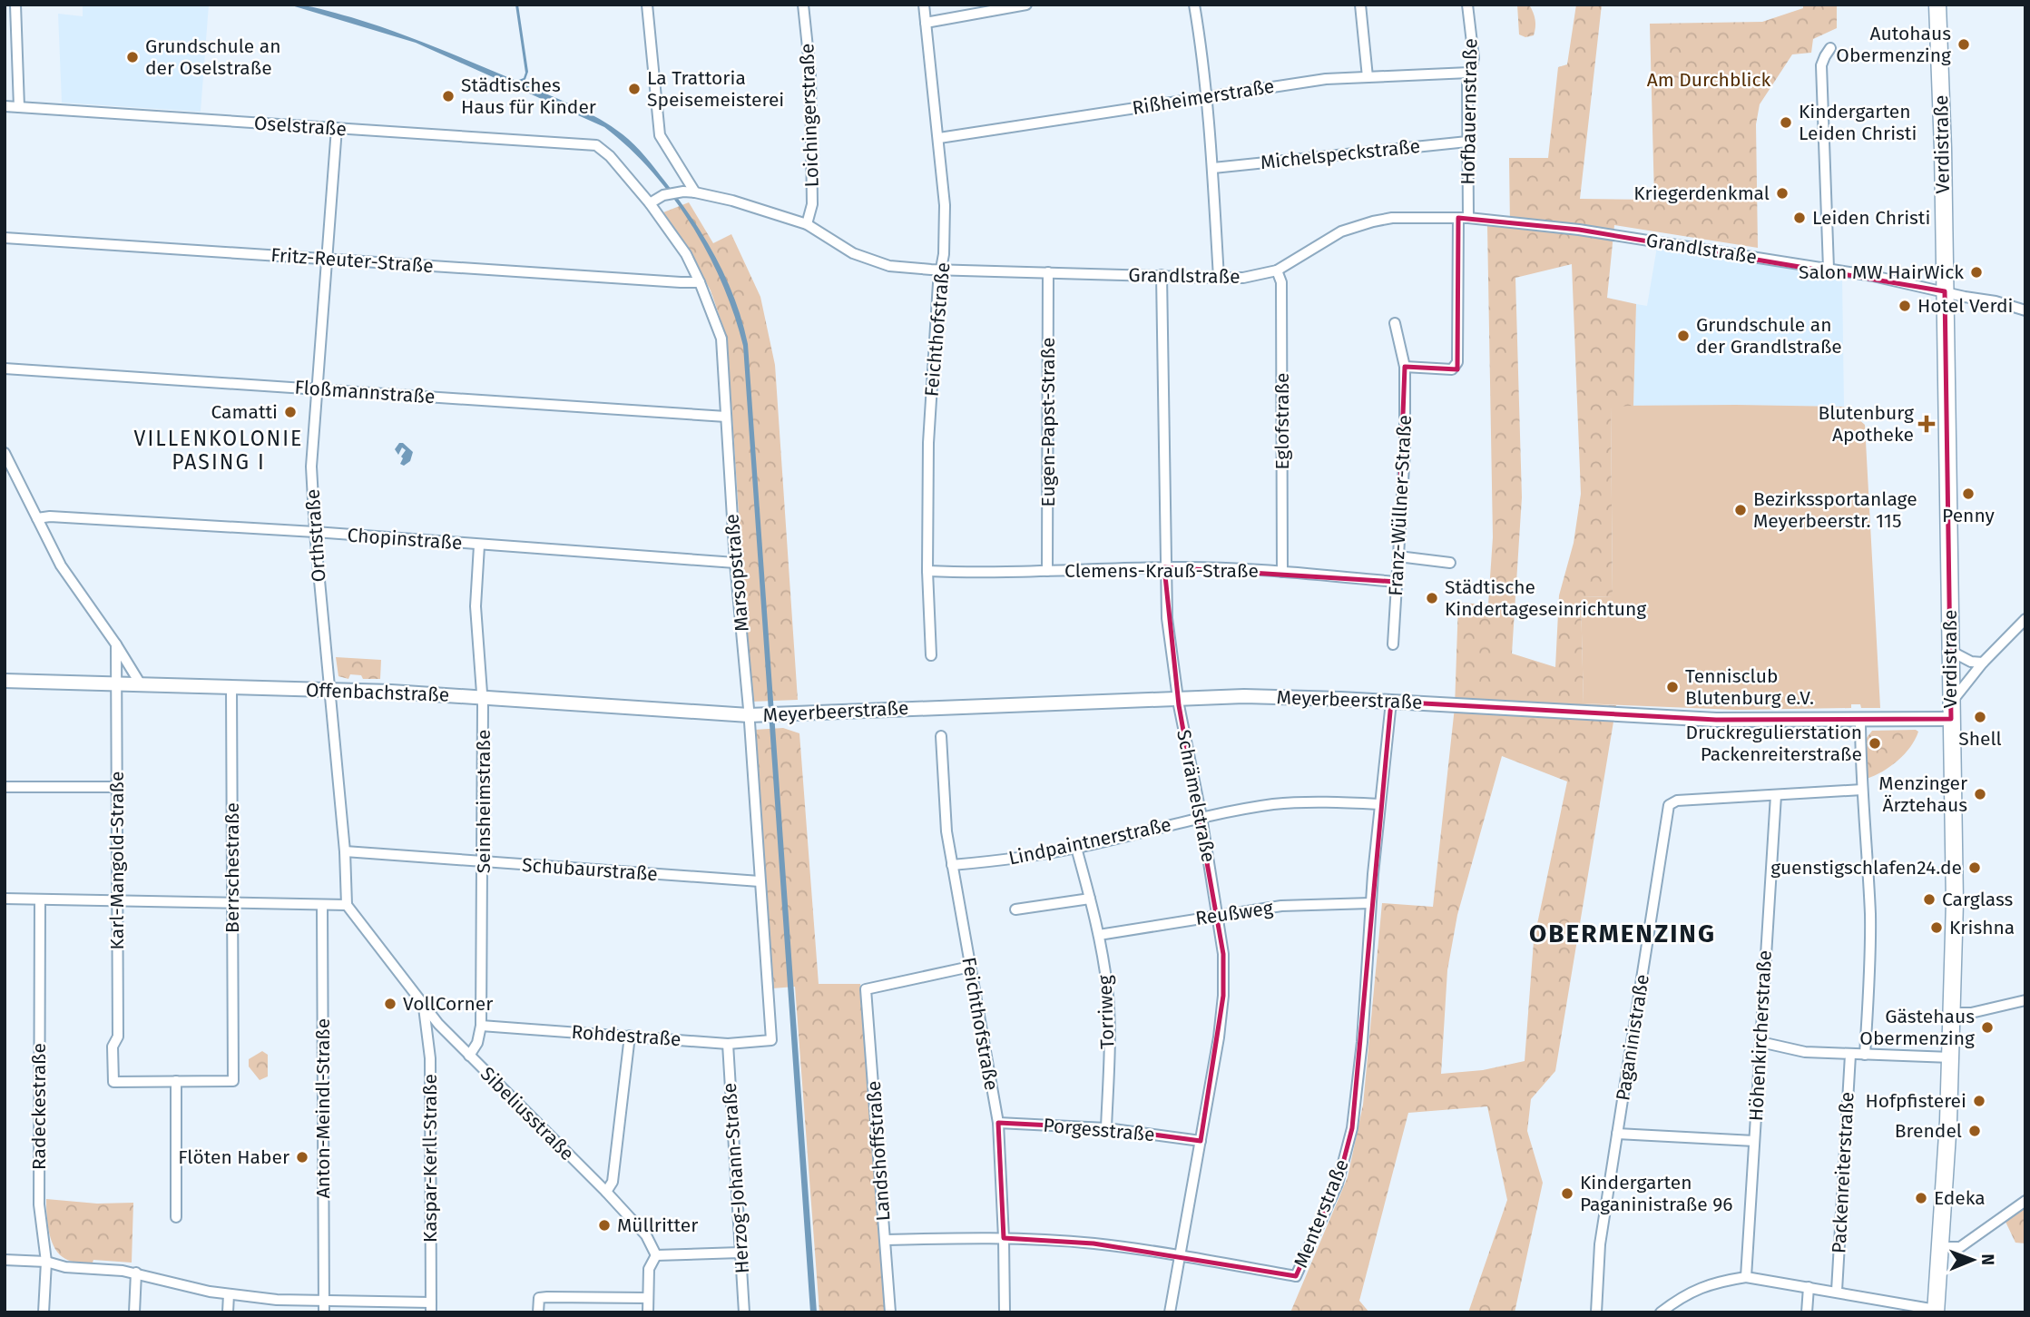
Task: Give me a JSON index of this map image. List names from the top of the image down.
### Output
{
  "streets": {
    "main road": ["Verdistraße"],
    "street": [
      "Rißheimerstraße",
      "Hofbauernstraße",
      "Loichingerstraße",
      "Oselstraße",
      "Michelspeckstraße",
      "Grandlstraße",
      "Fritz-Reuter-Straße",
      "Feichthofstraße",
      "Floßmannstraße",
      "Eglofstraße",
      "Eugen-Papst-Straße",
      "Franz-Wüllner-Straße",
      "Orthstraße",
      "Chopinstraße",
      "Clemens-Krauß-Straße",
      "Marsopstraße",
      "Offenbachstraße",
      "Meyerbeerstraße",
      "Schrämelstraße",
      "Seinsheimstraße",
      "Lindpaintnerstraße",
      "Karl-Mangold-Straße",
      "Berrschestraße",
      "Schubaurstraße",
      "Reußweg",
      "Torriweg",
      "Rohdestraße",
      "Höhenkircherstraße",
      "Paganinistraße",
      "Radeckestraße",
      "Anton-Meindl-Straße",
      "Sibeliusstraße",
      "Porgesstraße",
      "Landshoffstraße",
      "Kaspar-Kerll-Straße",
      "Packenreiterstraße",
      "Herzog-Johann-Straße",
      "Menterstraße"
    ]
  },
  "crossings": [
    ["Rißheimerstraße", "Hofbauernstraße"],
    ["Rißheimerstraße", "Feichthofstraße"],
    ["Hofbauernstraße", "Michelspeckstraße"],
    ["Hofbauernstraße", "Grandlstraße"],
    ["Loichingerstraße", "Grandlstraße"],
    ["Oselstraße", "Orthstraße"],
    ["Oselstraße", "Marsopstraße"],
    ["Verdistraße", "Grandlstraße"],
    ["Verdistraße", "Meyerbeerstraße"],
    ["Grandlstraße", "Feichthofstraße"],
    ["Grandlstraße", "Eglofstraße"],
    ["Grandlstraße", "Eugen-Papst-Straße"],
    ["Grandlstraße", "Marsopstraße"],
    ["Grandlstraße", "Schrämelstraße"],
    ["Fritz-Reuter-Straße", "Orthstraße"],
    ["Fritz-Reuter-Straße", "Marsopstraße"],
    ["Feichthofstraße", "Clemens-Krauß-Straße"],
    ["Feichthofstraße", "Lindpaintnerstraße"],
    ["Feichthofstraße", "Porgesstraße"],
    ["Feichthofstraße", "Landshoffstraße"],
    ["Feichthofstraße", "Menterstraße"],
    ["Floßmannstraße", "Orthstraße"],
    ["Floßmannstraße", "Marsopstraße"],
    ["Eglofstraße", "Clemens-Krauß-Straße"],
    ["Eugen-Papst-Straße", "Clemens-Krauß-Straße"],
    ["Franz-Wüllner-Straße", "Clemens-Krauß-Straße"],
    ["Orthstraße", "Chopinstraße"],
    ["Orthstraße", "Offenbachstraße"],
    ["Orthstraße", "Schubaurstraße"],
    ["Orthstraße", "Sibeliusstraße"],
    ["Chopinstraße", "Marsopstraße"],
    ["Chopinstraße", "Seinsheimstraße"],
    ["Clemens-Krauß-Straße", "Schrämelstraße"],
    ["Marsopstraße", "Offenbachstraße"],
    ["Marsopstraße", "Meyerbeerstraße"],
    ["Marsopstraße", "Schubaurstraße"],
    ["Marsopstraße", "Rohdestraße"],
    ["Offenbachstraße", "Meyerbeerstraße"],
    ["Offenbachstraße", "Seinsheimstraße"],
    ["Offenbachstraße", "Karl-Mangold-Straße"],
    ["Offenbachstraße", "Berrschestraße"],
    ["Meyerbeerstraße", "Schrämelstraße"],
    ["Meyerbeerstraße", "Menterstraße"],
    ["Schrämelstraße", "Lindpaintnerstraße"],
    ["Schrämelstraße", "Reußweg"],
    ["Schrämelstraße", "Porgesstraße"],
    ["Schrämelstraße", "Menterstraße"],
    ["Seinsheimstraße", "Schubaurstraße"],
    ["Seinsheimstraße", "Rohdestraße"],
    ["Seinsheimstraße", "Sibeliusstraße"],
    ["Lindpaintnerstraße", "Torriweg"],
    ["Lindpaintnerstraße", "Menterstraße"],
    ["Karl-Mangold-Straße", "Berrschestraße"],
    ["Reußweg", "Torriweg"],
    ["Reußweg", "Menterstraße"],
    ["Torriweg", "Porgesstraße"],
    ["Rohdestraße", "Herzog-Johann-Straße"],
    ["Höhenkircherstraße", "Paganinistraße"],
    ["Sibeliusstraße", "Kaspar-Kerll-Straße"],
    ["Landshoffstraße", "Menterstraße"]
  ],
  "districts": ["VILLENKOLONIE PASING I", "OBERMENZING"],
  "parks": ["Am Durchblick"],
  "places": {
    "other": [
      "Autohaus Obermenzing",
      "Grundschule an der Oselstraße",
      "La Trattoria Speisemeisterei",
      "Städtisches Haus für Kinder",
      "Kindergarten Leiden Christi",
      "Kriegerdenkmal",
      "Leiden Christi",
      "Salon MW HairWick",
      "Hotel Verdi",
      "Grundschule an der Grandlstraße",
      "Camatti",
      "Penny",
      "Bezirkssportanlage Meyerbeerstr. 115",
      "Städtische Kindertageseinrichtung",
      "Tennisclub Blutenburg e.V.",
      "Shell",
      "Druckregulierstation Packenreiterstraße",
      "Menzinger Ärztehaus",
      "guenstigschlafen24.de",
      "Carglass",
      "Krishna",
      "VollCorner",
      "Gästehaus Obermenzing",
      "Hofpfisterei",
      "Brendel",
      "Flöten Haber",
      "Kindergarten Paganinistraße 96",
      "Edeka",
      "Müllritter"
    ],
    "health": ["Blutenburg Apotheke"]
  },
  "north": "right"
}
